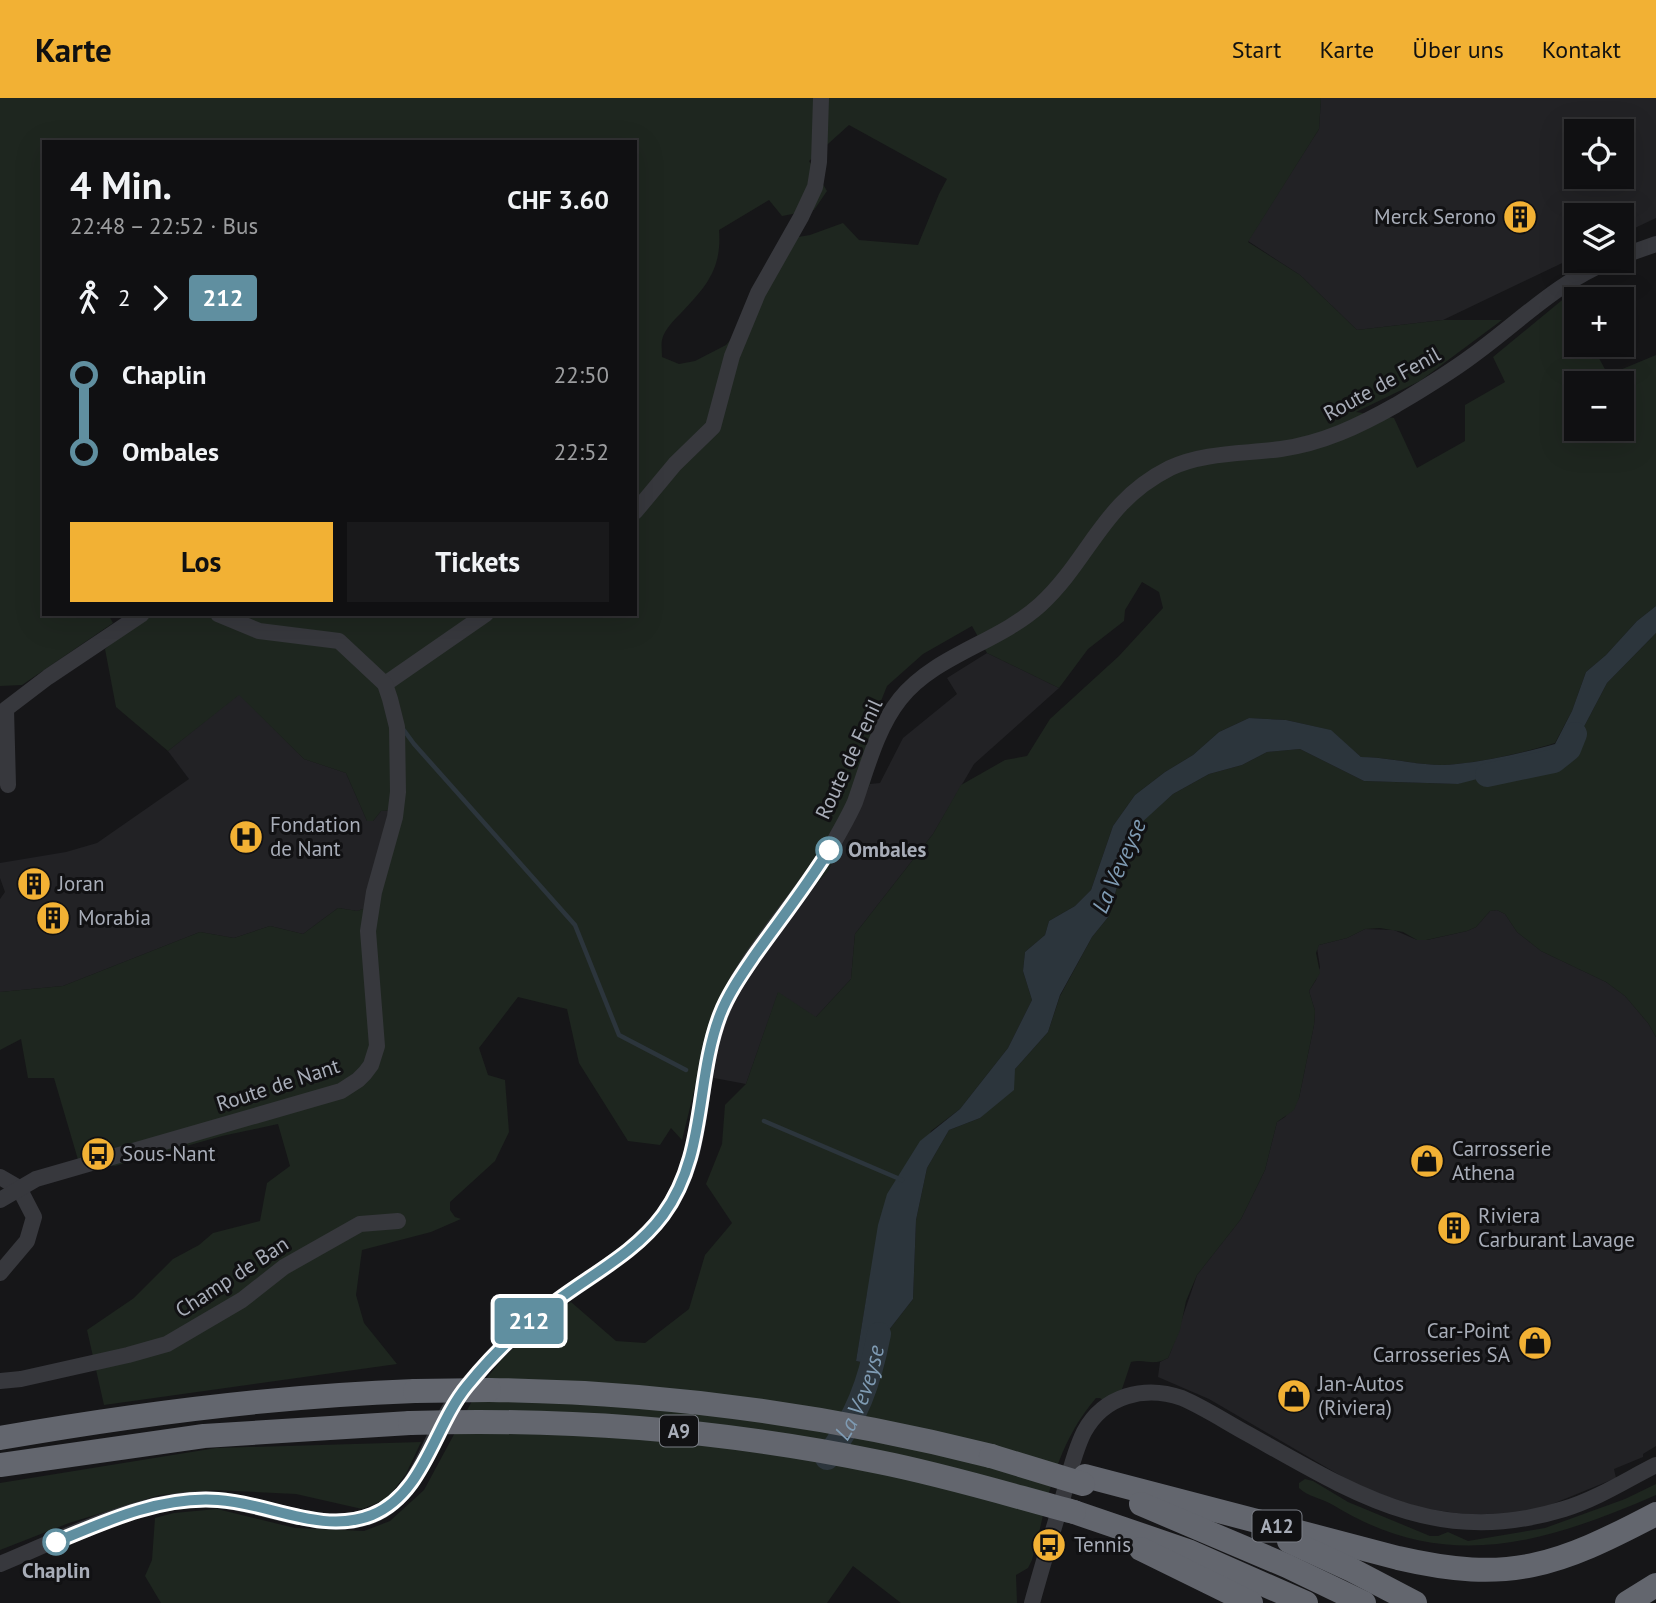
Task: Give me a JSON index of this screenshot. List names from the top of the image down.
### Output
{
  "streets": {
    "highway": ["A9", "A12"],
    "street": ["Route de Fenil", "Route de Nant", "Champ de Ban"]
  },
  "crossings": [
    ["A9", "A12"]
  ],
  "water": ["La Veveyse"],
  "places": {
    "building": [
      "Merck Serono",
      "Joran",
      "Morabia",
      "Riviera Carburant Lavage"
    ],
    "hospital": ["Fondation de Nant"],
    "other": ["Ombales", "Chaplin"],
    "bus stop": ["Sous-Nant", "Tennis"],
    "shop": ["Carrosserie Athena", "Car-Point Carrosseries SA", "Jan-Autos (Riviera)"]
  },
  "lines": ["bus line 212"],
  "page": {
    "header": "Karte",
    "nav": [
      "Start",
      "Karte",
      "Über uns",
      "Kontakt"
    ],
    "on_map": "212",
    "map_buttons": ["+", "−"],
    "heading": ["4 Min.", "22:48 – 22:52 · Bus", "CHF 3.60"],
    "legs": ["2", "212"],
    "list": [
      {
        "name": "Chaplin",
        "value": "22:50"
      },
      {
        "name": "Ombales",
        "value": "22:52"
      }
    ],
    "buttons": ["Los", "Tickets"]
  }
}
